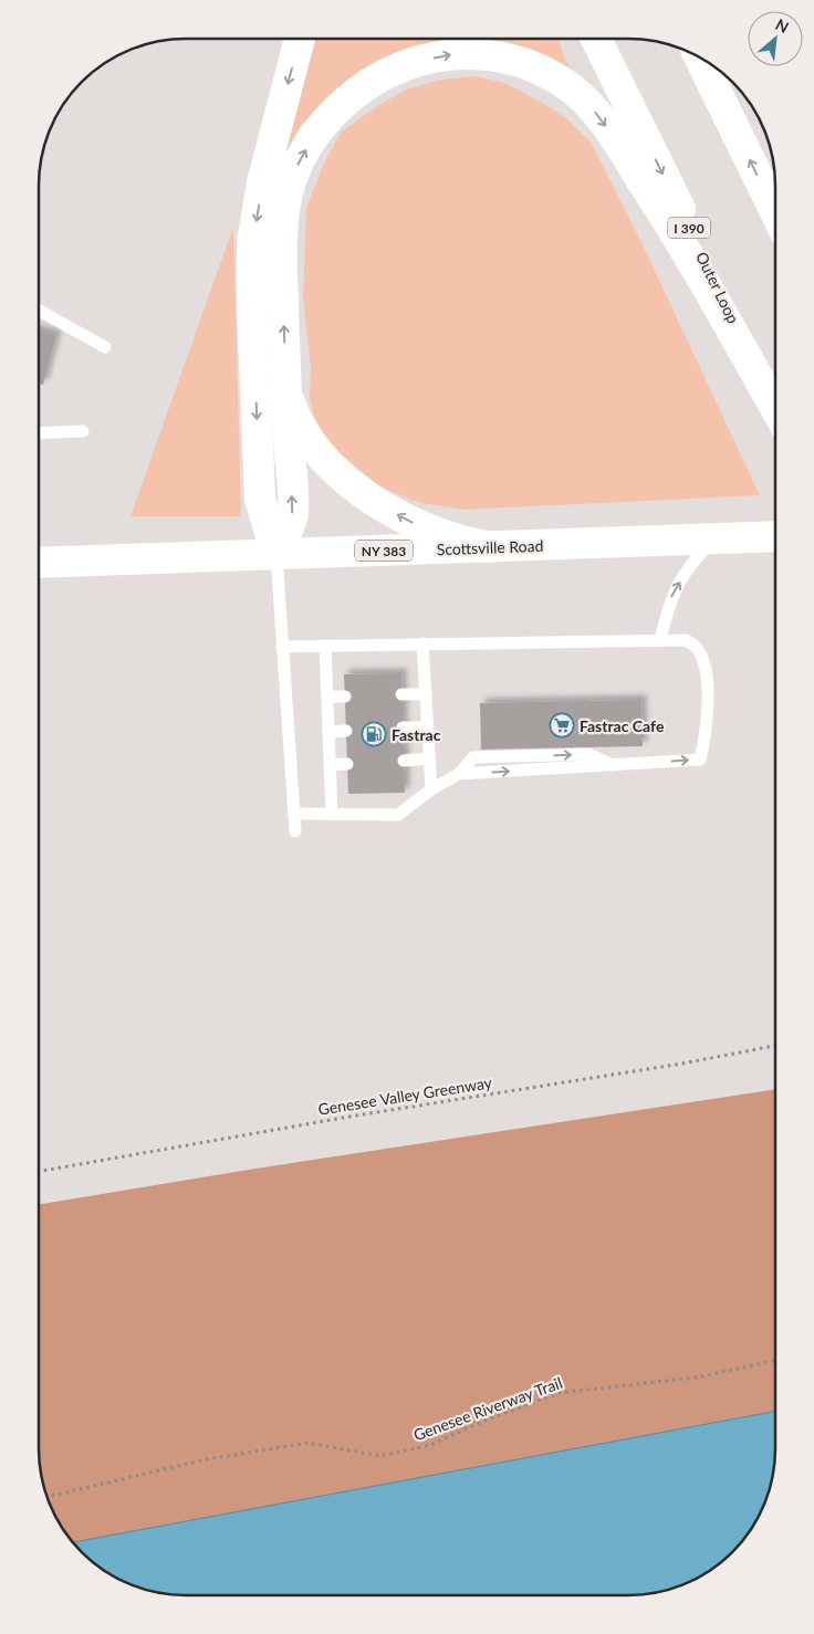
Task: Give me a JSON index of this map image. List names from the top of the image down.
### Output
{
  "streets": {
    "main road": [
      "I 390",
      "Outer Loop",
      "Scottsville Road",
      "NY 383"
    ],
    "path": ["Genesee Valley Greenway", "Genesee Riverway Trail"]
  },
  "places": {
    "supermarket": ["Fastrac Cafe"],
    "fuel station": ["Fastrac"]
  },
  "north": "top right"
}
